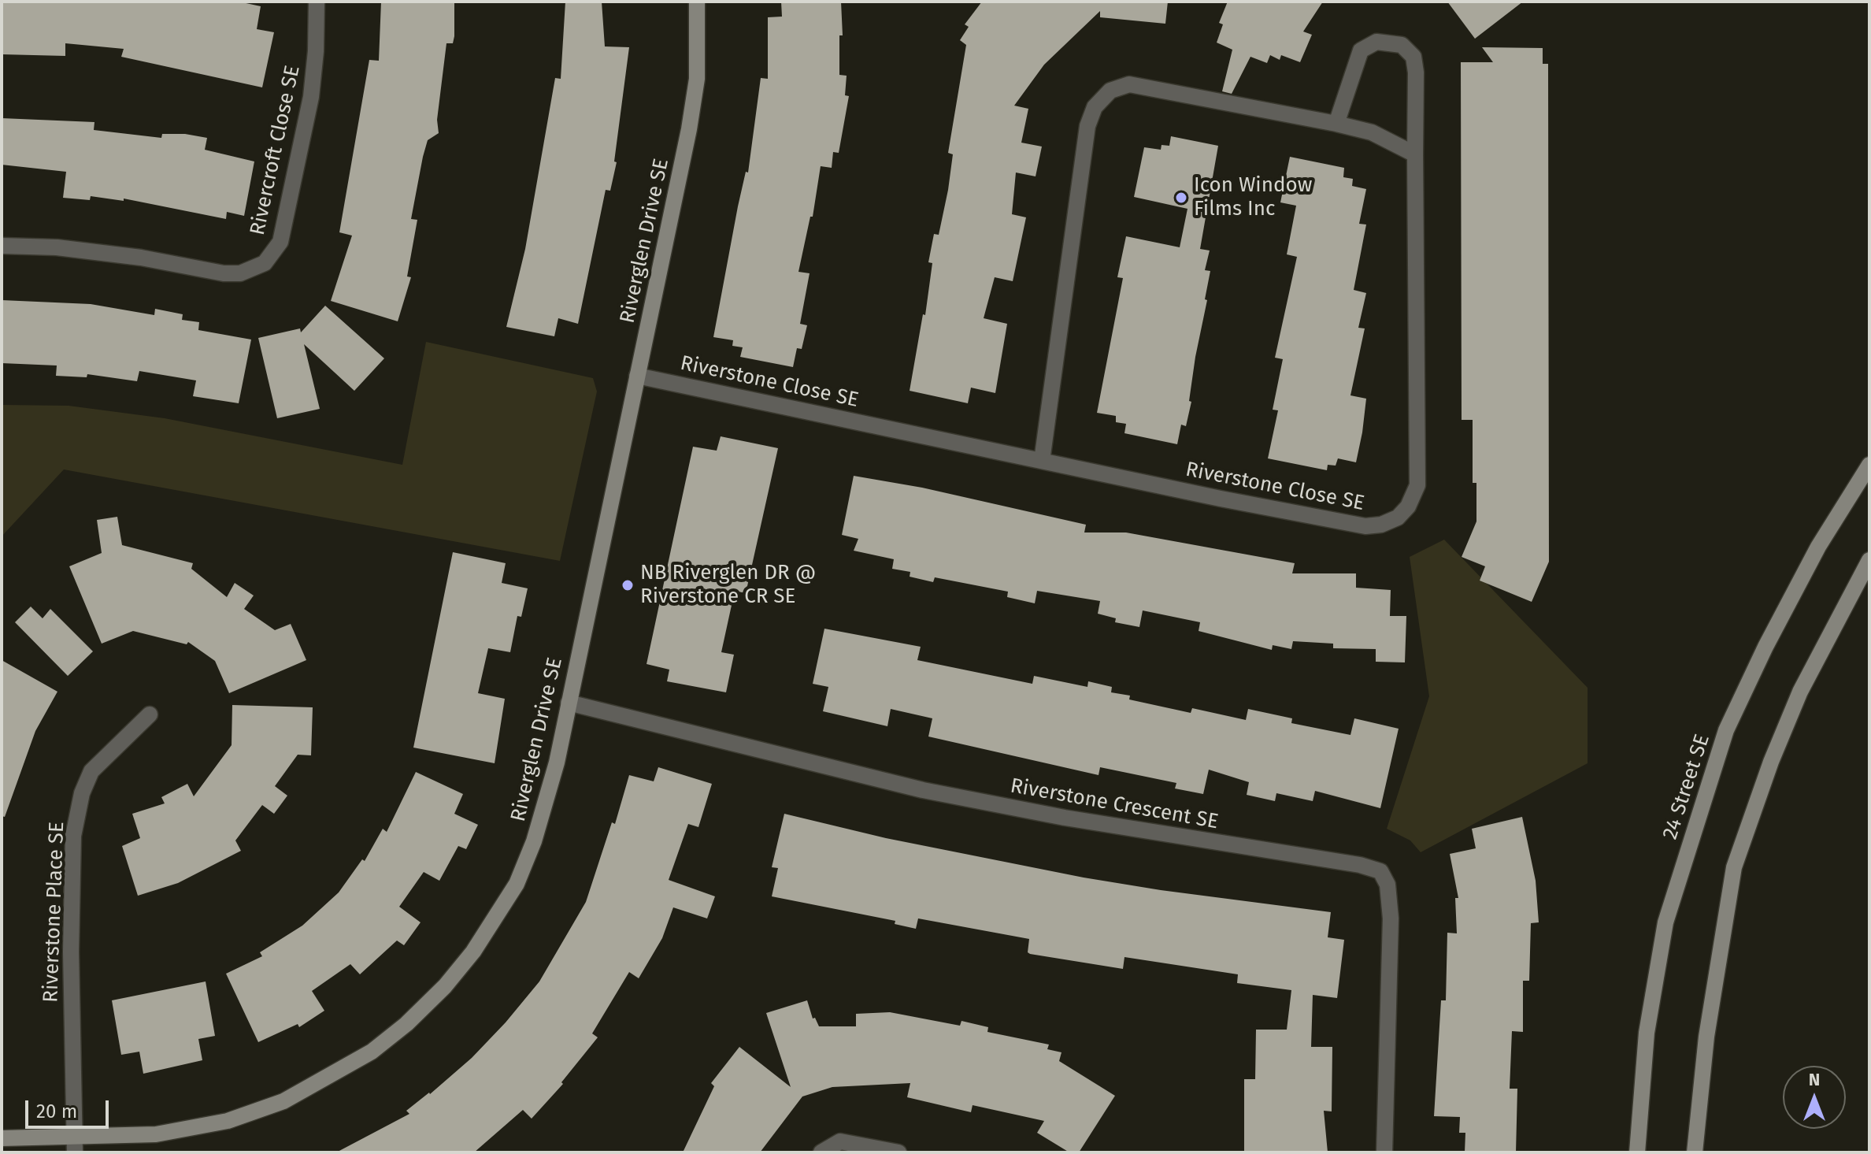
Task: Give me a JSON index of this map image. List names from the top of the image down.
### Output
{
  "streets": {
    "street": [
      "Rivercroft Close SE",
      "Riverglen Drive SE",
      "Riverstone Close SE",
      "24 Street SE",
      "Riverstone Crescent SE",
      "Riverstone Place SE"
    ]
  },
  "crossings": [
    ["Riverglen Drive SE", "Riverstone Close SE"],
    ["Riverglen Drive SE", "Riverstone Crescent SE"],
    ["Riverglen Drive SE", "Riverstone Place SE"]
  ],
  "places": ["Icon Window Films Inc", "NB Riverglen DR @ Riverstone CR SE"],
  "scale_bar": "20 m",
  "north": "top"
}
